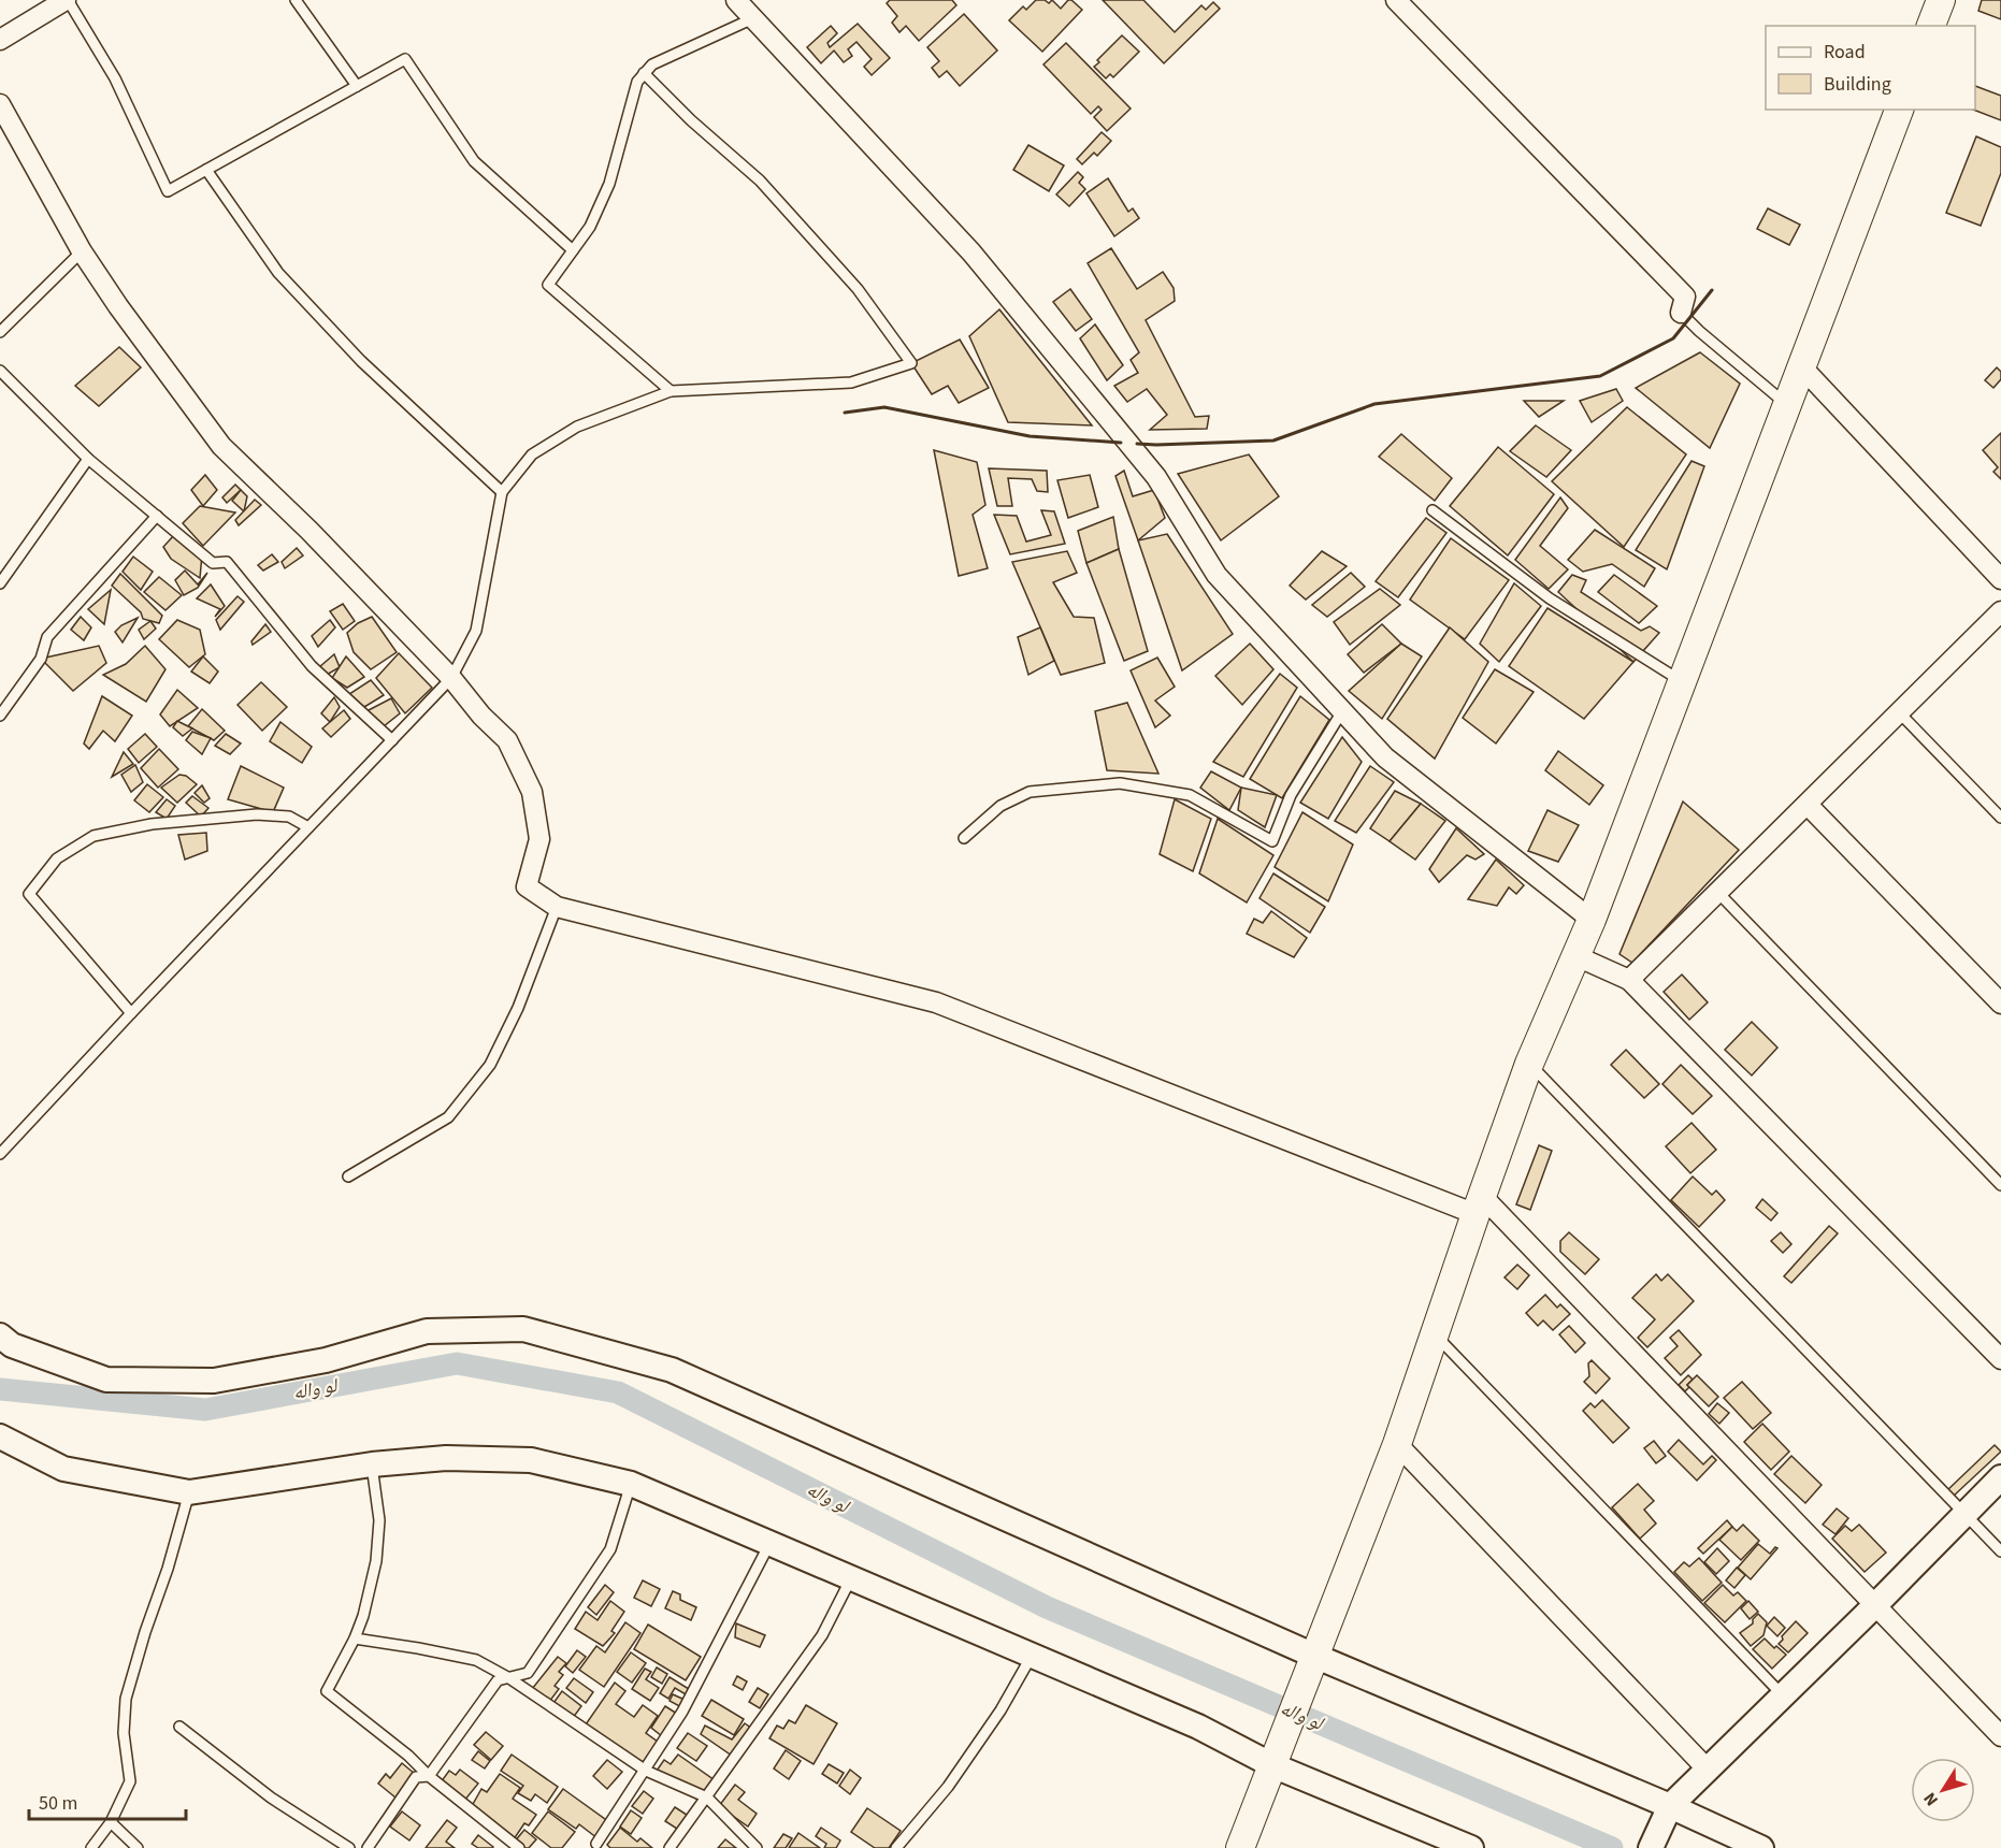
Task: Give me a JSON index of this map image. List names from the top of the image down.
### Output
{
  "water": ["لو واله"],
  "legend": ["Road", "Building"],
  "scale_bar": "50 m",
  "north": "bottom left"
}
